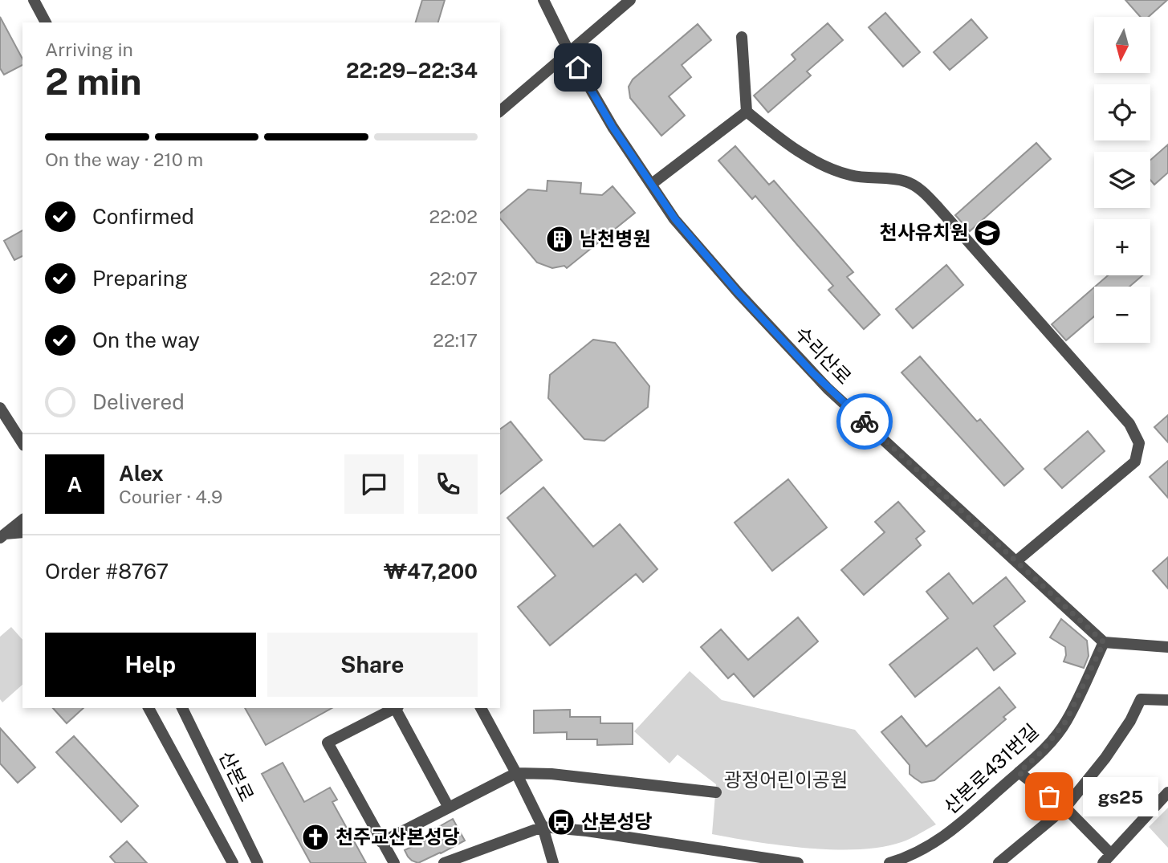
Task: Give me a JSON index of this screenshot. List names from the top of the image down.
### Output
{
  "streets": {
    "street": ["수리산로", "산본로431번길", "산본로"]
  },
  "crossings": [
    ["수리산로", "산본로431번길"]
  ],
  "parks": ["광정어린이공원"],
  "places": {
    "school or university": ["천사유치원"],
    "building": ["남천병원"],
    "other": ["gs25"],
    "bus stop": ["산본성당"],
    "church": ["천주교산본성당"]
  },
  "north": "bottom",
  "page": {
    "map_buttons": ["+", "−"],
    "heading": ["2 min", "Arriving in", "22:29–22:34"],
    "panel": [
      "Alex",
      "Courier · 4.9",
      "Order #8767",
      "₩47,200"
    ],
    "bar": "On the way · 210 m",
    "list": [
      ["Confirmed", "22:02"],
      ["Preparing", "22:07"],
      ["On the way", "22:17"],
      "Delivered"
    ],
    "round": "A",
    "buttons": ["Help", "Share"],
    "bubble": "gs25"
  }
}
